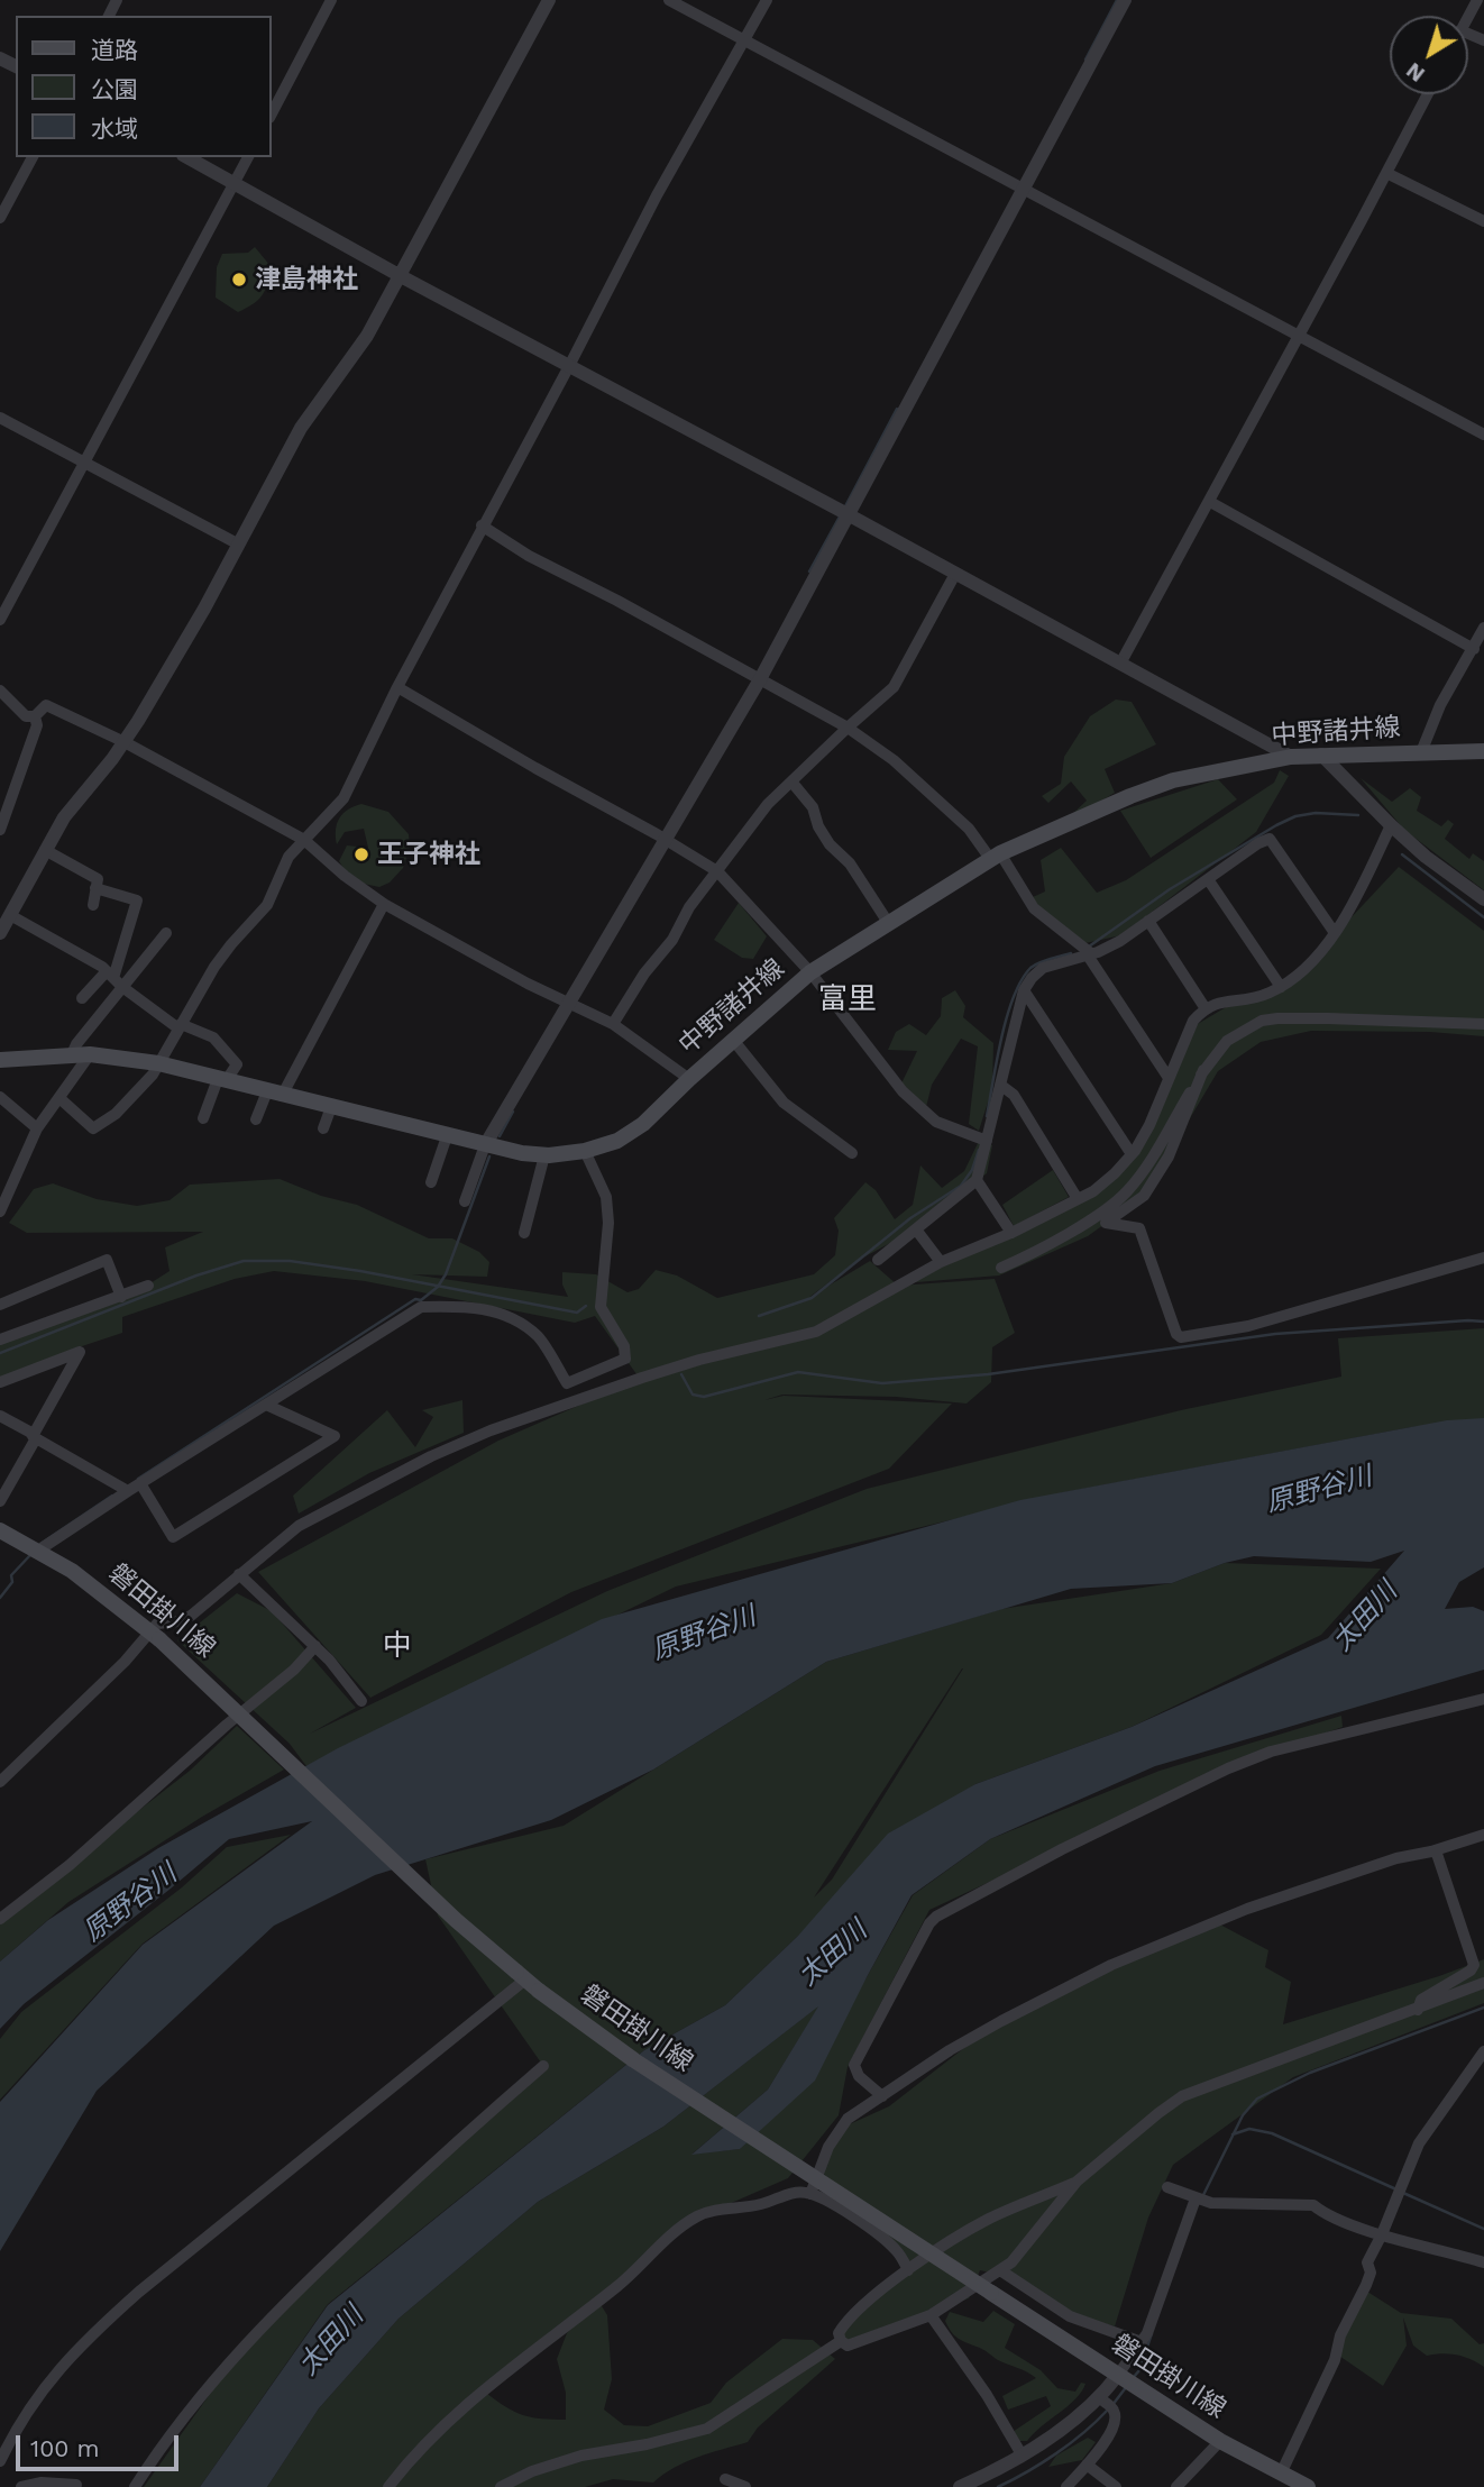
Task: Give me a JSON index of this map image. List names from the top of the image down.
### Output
{
  "streets": {
    "main road": ["中野諸井線", "磐田掛川線"]
  },
  "districts": ["富里", "中"],
  "water": ["原野谷川", "太田川"],
  "places": ["津島神社", "王子神社"],
  "legend": ["道路", "公園", "水域"],
  "scale_bar": "100 m",
  "north": "bottom left"
}
